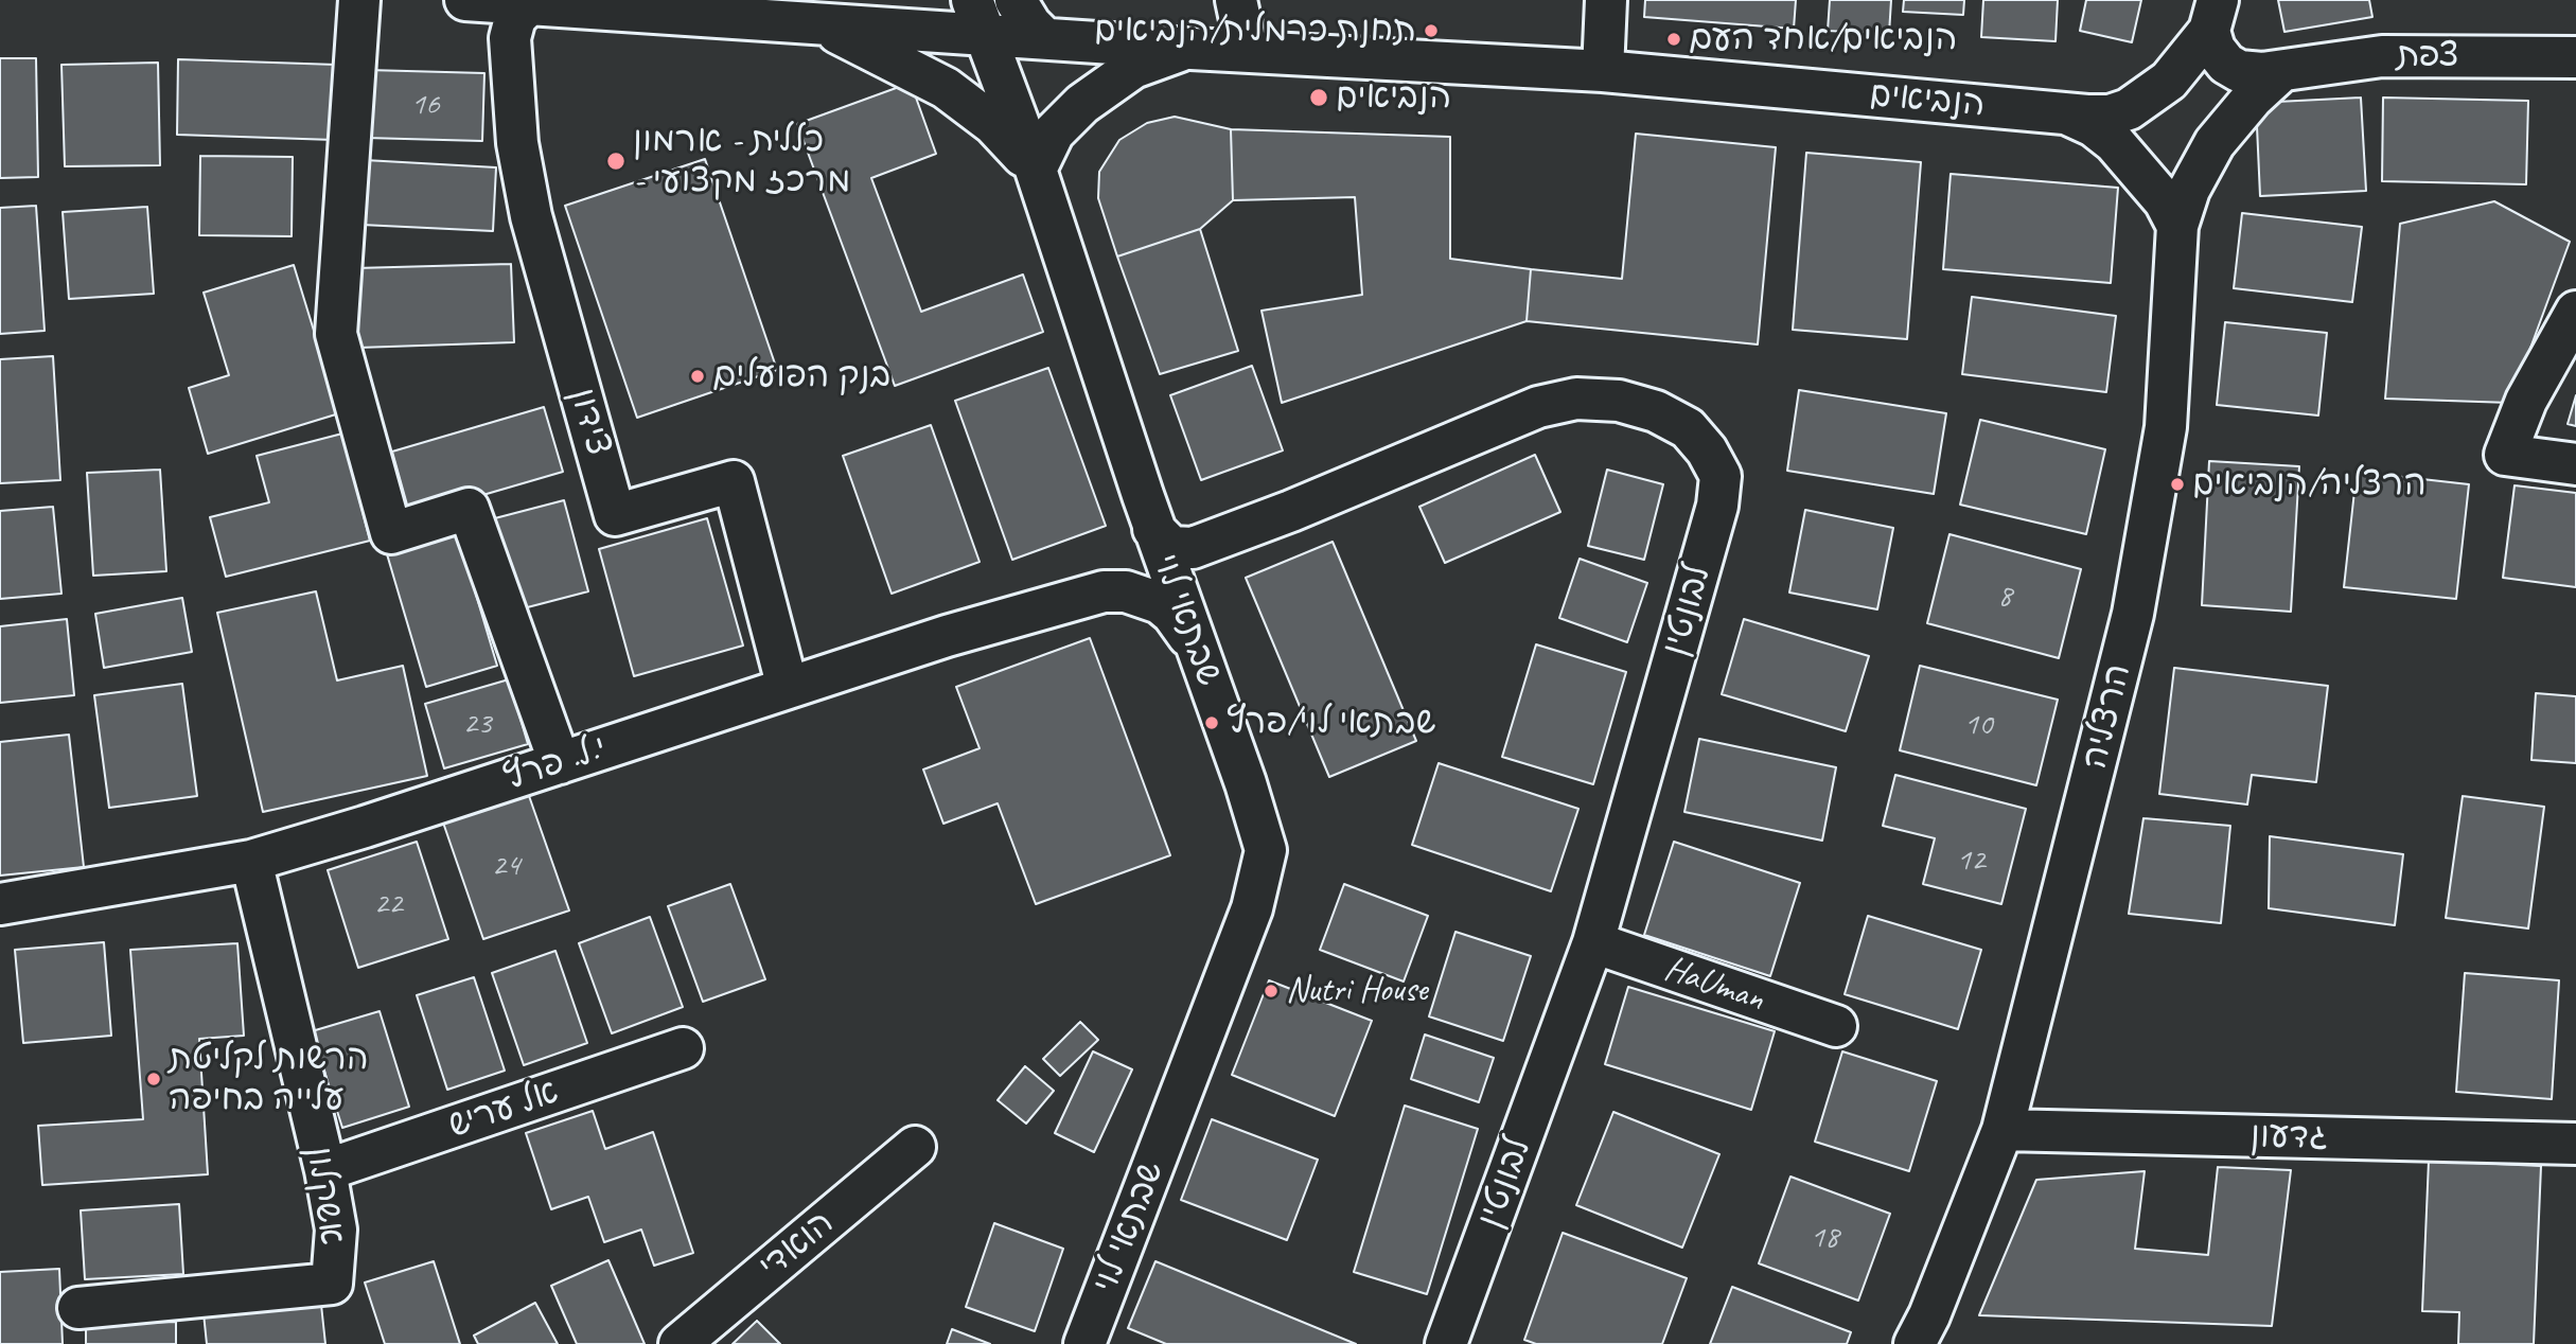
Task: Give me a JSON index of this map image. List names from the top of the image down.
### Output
{
  "streets": {
    "street": [
      "צפת",
      "הנביאים",
      "צידון",
      "לבונטין",
      "שבתאי לוי",
      "הרצליה",
      "י.ל. פרץ",
      "HaUman",
      "אל עריש",
      "גדעון",
      "אשקלון",
      "הואדי"
    ]
  },
  "crossings": [
    ["צפת", "הנביאים"],
    ["הנביאים", "צידון"],
    ["הנביאים", "שבתאי לוי"],
    ["צידון", "י.ל. פרץ"],
    ["לבונטין", "שבתאי לוי"],
    ["לבונטין", "HaUman"],
    ["שבתאי לוי", "י.ל. פרץ"],
    ["הרצליה", "גדעון"],
    ["י.ל. פרץ", "אשקלון"],
    ["אל עריש", "אשקלון"]
  ],
  "places": [
    "תחנת כרמלית/הנביאים",
    "הנביאים/אחד העם",
    "הנביאים",
    "כללית - ארמון - מרכז מקצועי",
    "בנק הפועלים",
    "הרצליה/הנביאים",
    "שבתאי לוי/פרץ",
    "Nutri House",
    "הרשות לקליטת עלייה בחיפה"
  ],
  "house_numbers": [
    "16",
    "8",
    "23",
    "10",
    "12",
    "24",
    "22",
    "18"
  ]
}
